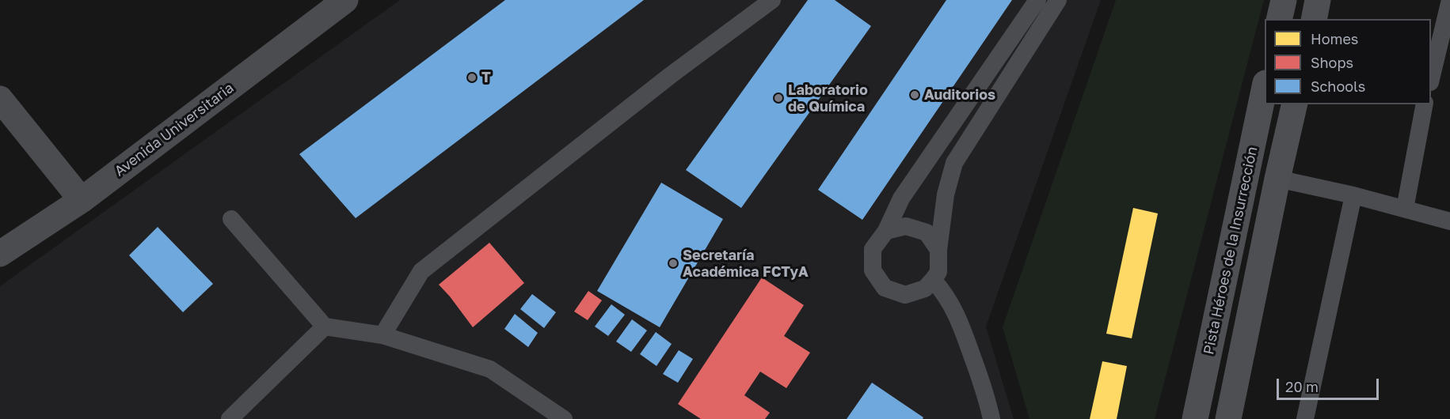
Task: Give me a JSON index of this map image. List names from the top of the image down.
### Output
{
  "streets": {
    "main road": ["Pista Héroes de la Insurrección"],
    "street": ["Avenida Universitaria"]
  },
  "places": [
    "T",
    "Auditorios",
    "Laboratorio de Química",
    "Secretaría Académica FCTyA"
  ],
  "legend": ["Homes", "Shops", "Schools"],
  "scale_bar": "20 m"
}
